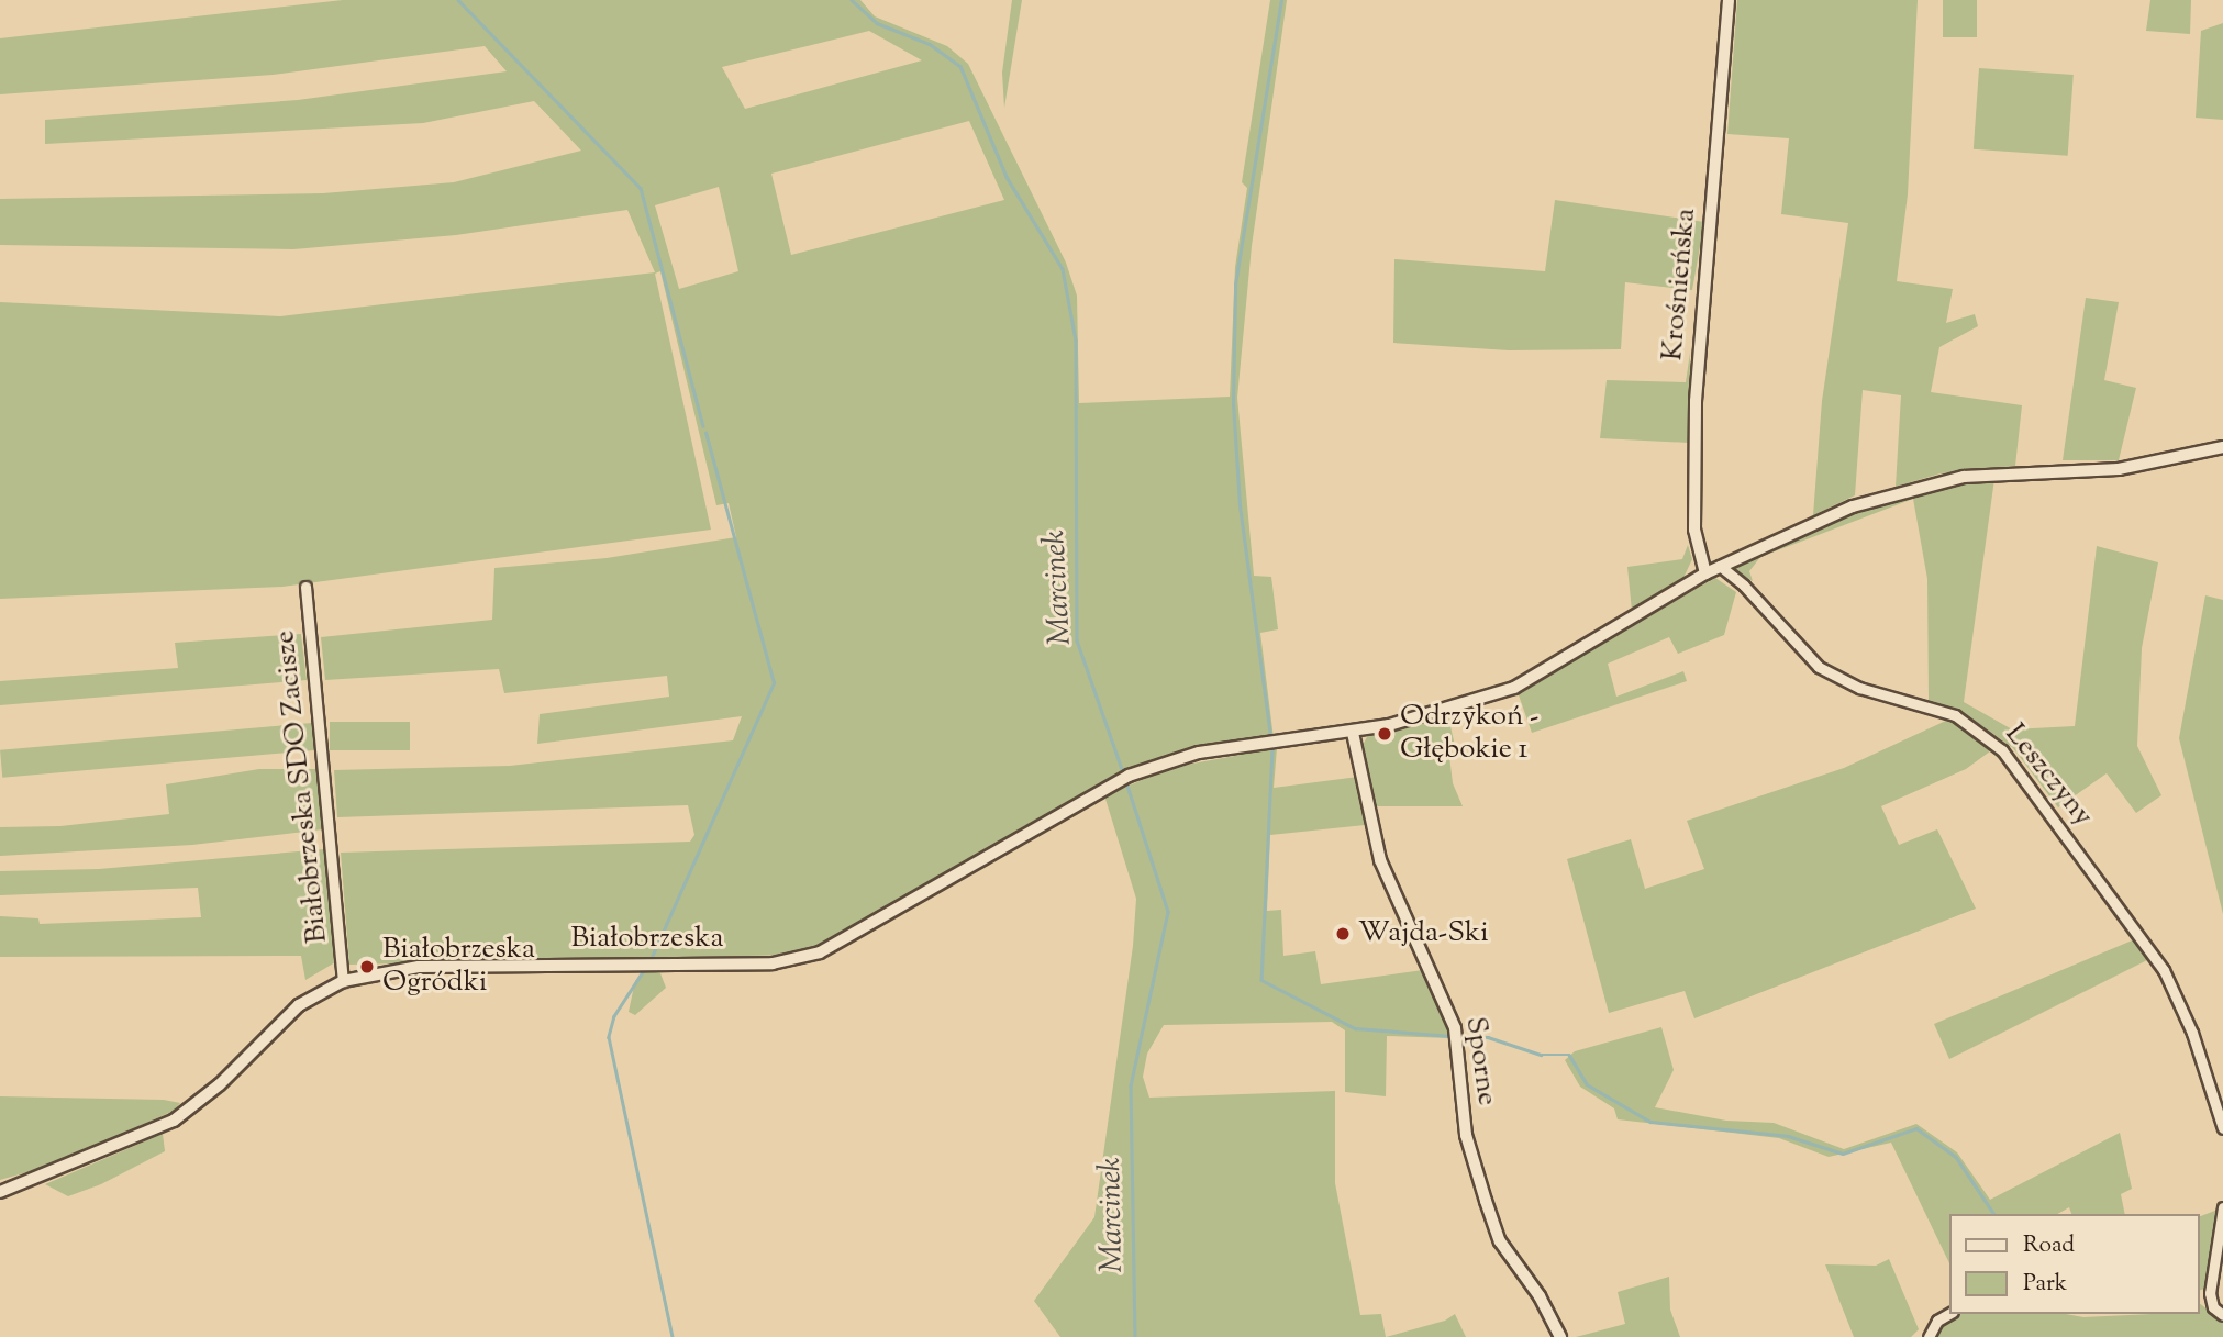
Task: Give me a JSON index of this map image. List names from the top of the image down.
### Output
{
  "streets": {
    "street": [
      "Krośnieńska",
      "Leszczyny",
      "Białobrzeska SDO Zacisze",
      "Białobrzeska",
      "Sporne"
    ]
  },
  "crossings": [
    ["Krośnieńska", "Białobrzeska"],
    ["Leszczyny", "Białobrzeska"],
    ["Białobrzeska SDO Zacisze", "Białobrzeska"],
    ["Białobrzeska", "Sporne"]
  ],
  "water": ["Marcinek"],
  "places": ["Odrzykoń - Głębokie 1", "Wajda-Ski", "Białobrzeska Ogródki"],
  "legend": ["Road", "Park"]
}
